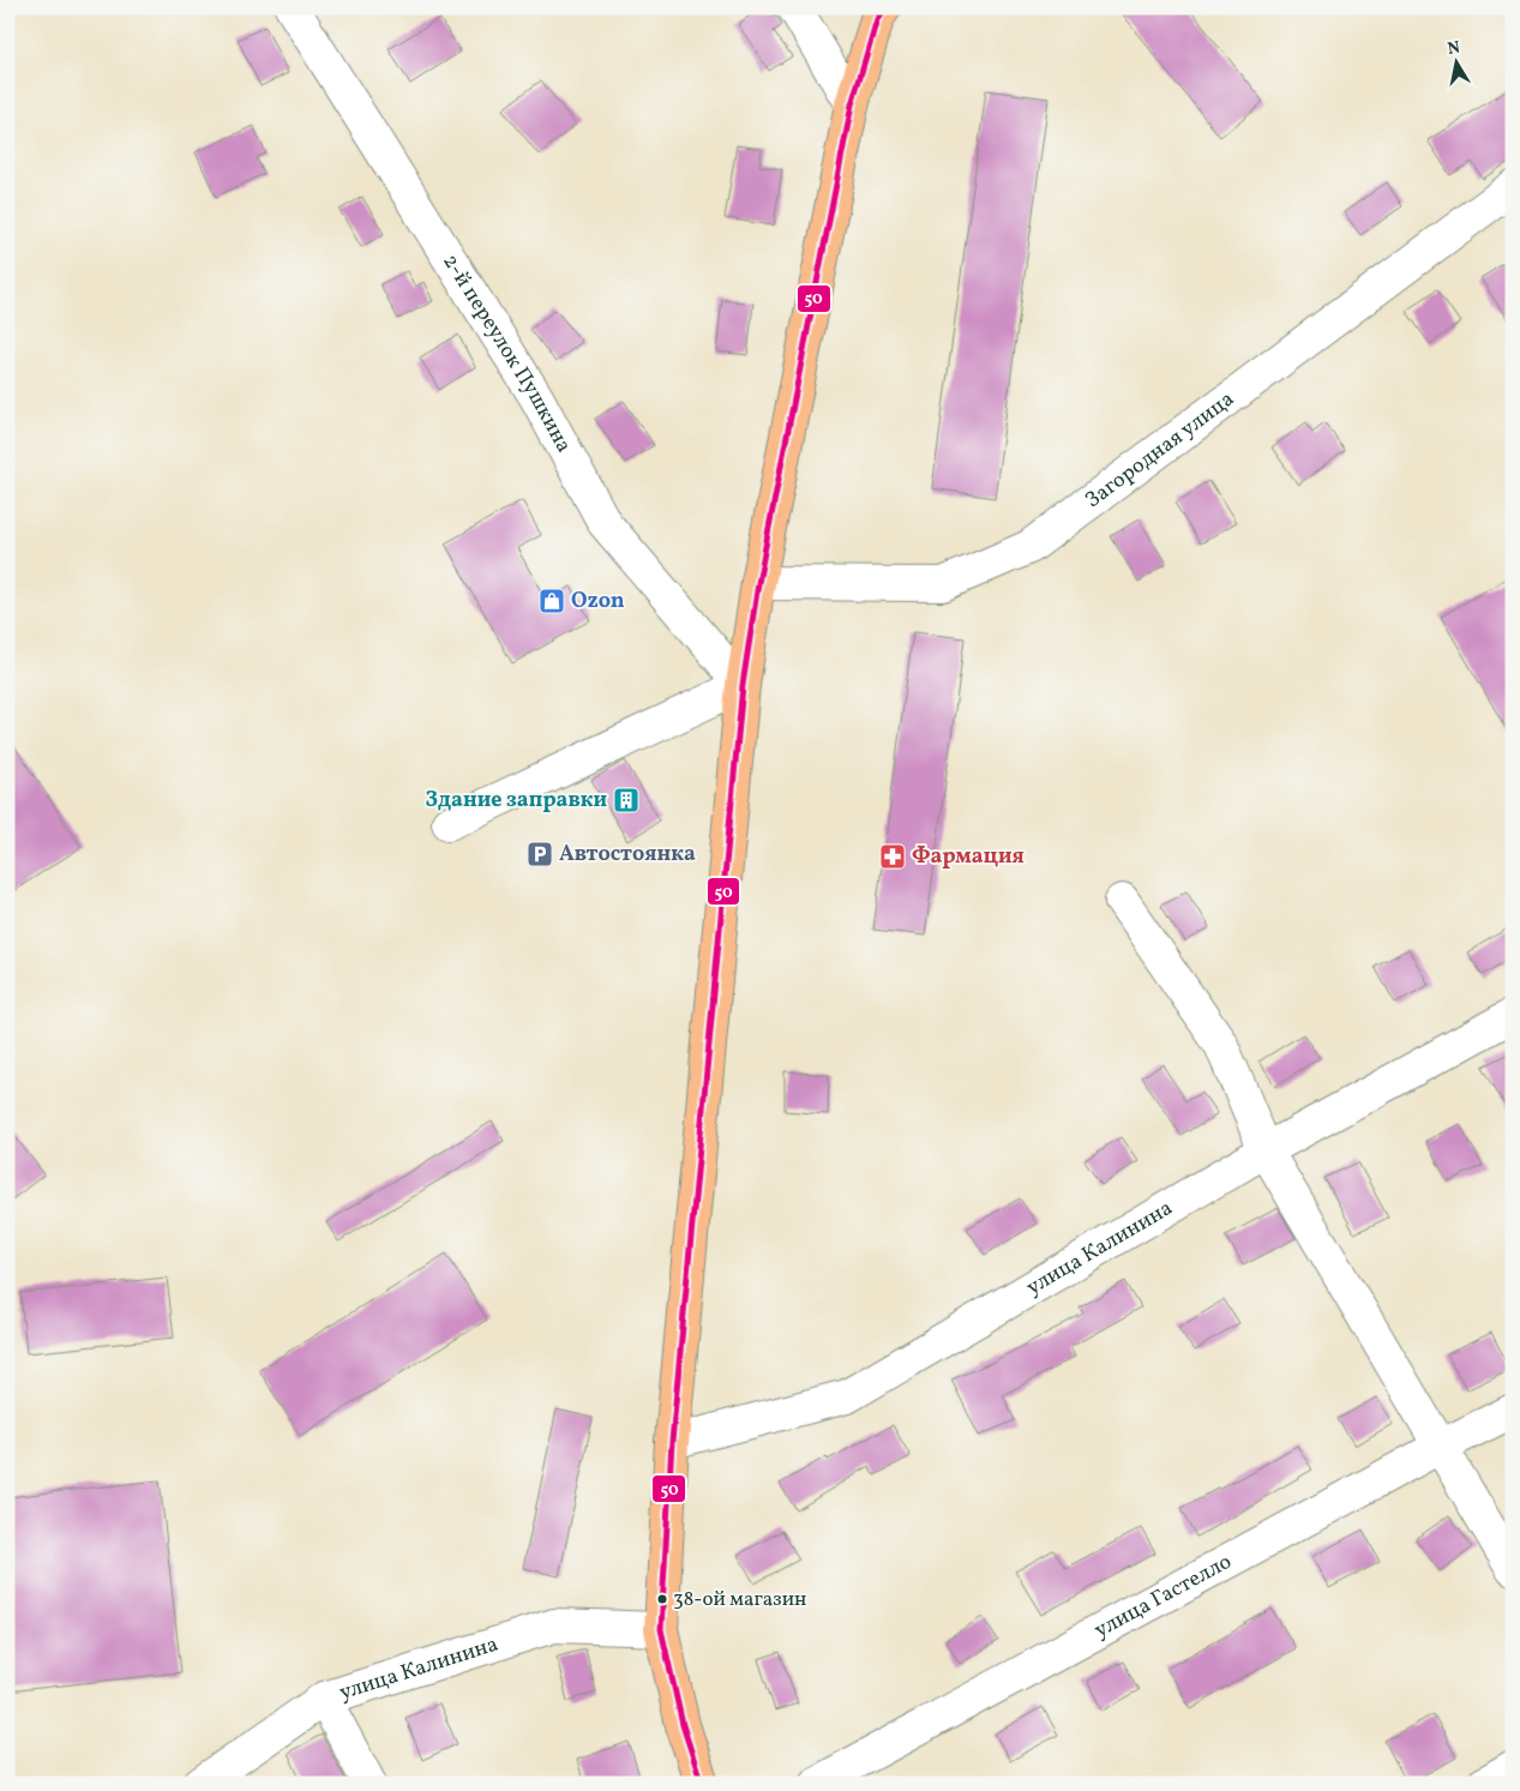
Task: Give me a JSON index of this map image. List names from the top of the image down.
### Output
{
  "streets": {
    "street": [
      "2-й переулок Пушкина",
      "Загородная улица",
      "улица Калинина",
      "улица Гастелло"
    ]
  },
  "places": {
    "shop": ["Ozon"],
    "building": ["Здание заправки"],
    "parking": ["Автостоянка"],
    "pharmacy": ["Фармация"],
    "other": ["38-ой магазин"]
  },
  "lines": ["transit line 50"],
  "north": "top"
}
